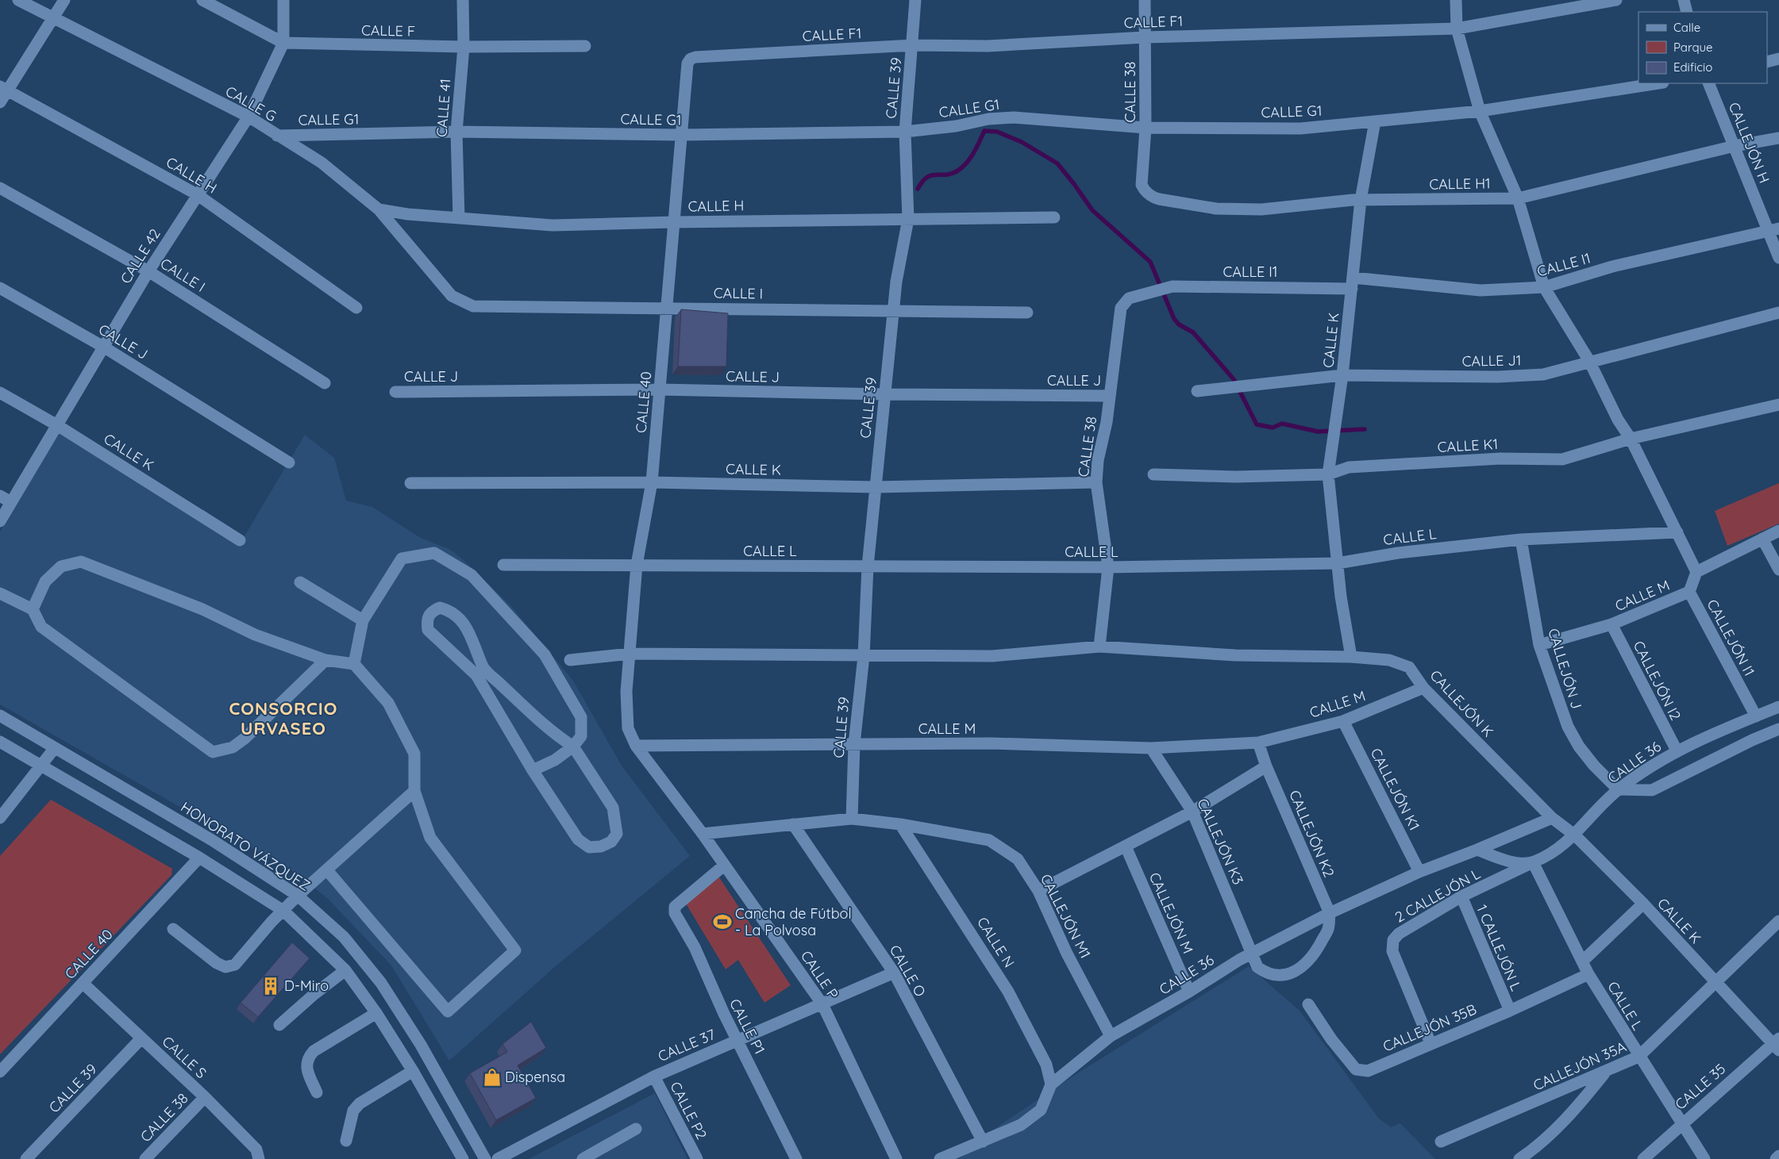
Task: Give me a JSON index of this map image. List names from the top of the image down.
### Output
{
  "streets": {
    "street": [
      "CALLE F1",
      "CALLE F",
      "CALLE 39",
      "CALLE 38",
      "CALLE G",
      "CALLE 41",
      "CALLE G1",
      "CALLEJÓN H",
      "CALLE H",
      "CALLE H1",
      "CALLE 42",
      "CALLE I1",
      "CALLE I",
      "CALLE K",
      "CALLE J",
      "CALLE J1",
      "CALLE 40",
      "CALLE K1",
      "CALLE L",
      "CALLE M",
      "CALLEJÓN I1",
      "CALLEJÓN J",
      "CALLEJÓN I2",
      "CALLEJÓN K",
      "CALLE 36",
      "CALLEJÓN K1",
      "CALLEJÓN K2",
      "CALLEJÓN K3",
      "HONORATO VÁZQUEZ",
      "2 CALLEJÓN L",
      "CALLEJÓN M",
      "CALLEJÓN M1",
      "CALLE N",
      "1 CALLEJÓN L",
      "CALLE O",
      "CALLE P",
      "CALLE P1",
      "CALLEJÓN 35B",
      "CALLE 37",
      "CALLE S",
      "CALLEJÓN 35A",
      "CALLE 35",
      "CALLE P2"
    ]
  },
  "crossings": [
    ["CALLE F1", "CALLE 39"],
    ["CALLE F1", "CALLE 38"],
    ["CALLE F1", "CALLE 40"],
    ["CALLE F", "CALLE 41"],
    ["CALLE F", "CALLE 42"],
    ["CALLE 39", "CALLE G1"],
    ["CALLE 39", "CALLE H"],
    ["CALLE 39", "CALLE I"],
    ["CALLE 39", "CALLE K"],
    ["CALLE 39", "CALLE J"],
    ["CALLE 39", "CALLE L"],
    ["CALLE 39", "CALLE M"],
    ["CALLE 39", "CALLEJÓN K"],
    ["CALLE 39", "CALLEJÓN M1"],
    ["CALLE 39", "CALLE S"],
    ["CALLE 38", "CALLE G1"],
    ["CALLE 38", "CALLE H1"],
    ["CALLE 38", "CALLE I1"],
    ["CALLE 38", "CALLE K"],
    ["CALLE 38", "CALLE J"],
    ["CALLE 38", "CALLE L"],
    ["CALLE 38", "CALLEJÓN K"],
    ["CALLE 38", "CALLE S"],
    ["CALLE G", "CALLE G1"],
    ["CALLE G", "CALLE H"],
    ["CALLE G", "CALLE 42"],
    ["CALLE G", "CALLE I"],
    ["CALLE 41", "CALLE G1"],
    ["CALLE 41", "CALLE H"],
    ["CALLE G1", "CALLE K"],
    ["CALLE G1", "CALLE 40"],
    ["CALLEJÓN H", "CALLE H1"],
    ["CALLEJÓN H", "CALLE I1"],
    ["CALLE H", "CALLE 42"],
    ["CALLE H", "CALLE 40"],
    ["CALLE H1", "CALLE K"],
    ["CALLE 42", "CALLE I"],
    ["CALLE 42", "CALLE K"],
    ["CALLE 42", "CALLE J"],
    ["CALLE I1", "CALLE K"],
    ["CALLE I", "CALLE 40"],
    ["CALLE K", "CALLE J1"],
    ["CALLE K", "CALLE 40"],
    ["CALLE K", "CALLE K1"],
    ["CALLE K", "CALLE L"],
    ["CALLE K", "CALLEJÓN K"],
    ["CALLE K", "CALLE 36"],
    ["CALLE K", "CALLEJÓN 35A"],
    ["CALLE K", "CALLE 35"],
    ["CALLE J", "CALLE 40"],
    ["CALLE 40", "CALLE L"],
    ["CALLE 40", "CALLE M"],
    ["CALLE 40", "CALLEJÓN K"],
    ["CALLE 40", "CALLE P"],
    ["CALLE 40", "CALLE S"],
    ["CALLE L", "CALLEJÓN J"],
    ["CALLE L", "CALLE 36"],
    ["CALLE L", "2 CALLEJÓN L"],
    ["CALLE L", "CALLEJÓN 35B"],
    ["CALLE L", "CALLEJÓN 35A"],
    ["CALLE L", "CALLE 35"],
    ["CALLE M", "CALLEJÓN I1"],
    ["CALLE M", "CALLEJÓN J"],
    ["CALLE M", "CALLEJÓN I2"],
    ["CALLE M", "CALLEJÓN K"],
    ["CALLE M", "CALLEJÓN K1"],
    ["CALLE M", "CALLEJÓN K3"],
    ["CALLE M", "CALLE P"],
    ["CALLEJÓN I1", "CALLE 36"],
    ["CALLEJÓN J", "CALLE 36"],
    ["CALLEJÓN I2", "CALLE 36"],
    ["CALLEJÓN K", "CALLE 36"],
    ["CALLE 36", "CALLEJÓN K1"],
    ["CALLE 36", "CALLEJÓN K2"],
    ["CALLE 36", "CALLEJÓN K3"],
    ["CALLE 36", "2 CALLEJÓN L"],
    ["CALLE 36", "CALLEJÓN M"],
    ["CALLE 36", "CALLEJÓN M1"],
    ["CALLE 36", "CALLE N"],
    ["CALLE 36", "CALLE O"],
    ["CALLEJÓN K2", "CALLEJÓN K3"],
    ["2 CALLEJÓN L", "1 CALLEJÓN L"],
    ["2 CALLEJÓN L", "CALLEJÓN 35B"],
    ["CALLEJÓN M1", "CALLE N"],
    ["CALLEJÓN M1", "CALLE O"],
    ["CALLEJÓN M1", "CALLE P"],
    ["1 CALLEJÓN L", "CALLEJÓN 35B"],
    ["CALLE O", "CALLE 37"],
    ["CALLE P", "CALLE P1"],
    ["CALLE P", "CALLE 37"],
    ["CALLE P1", "CALLE 37"],
    ["CALLE 37", "CALLE P2"]
  ],
  "districts": ["CONSORCIO URVASEO"],
  "places": {
    "sports": ["Cancha de Fútbol - La Polvosa"],
    "building": ["D-Miro"],
    "shop": ["Dispensa"]
  },
  "legend": ["Calle", "Parque", "Edificio"]
}
